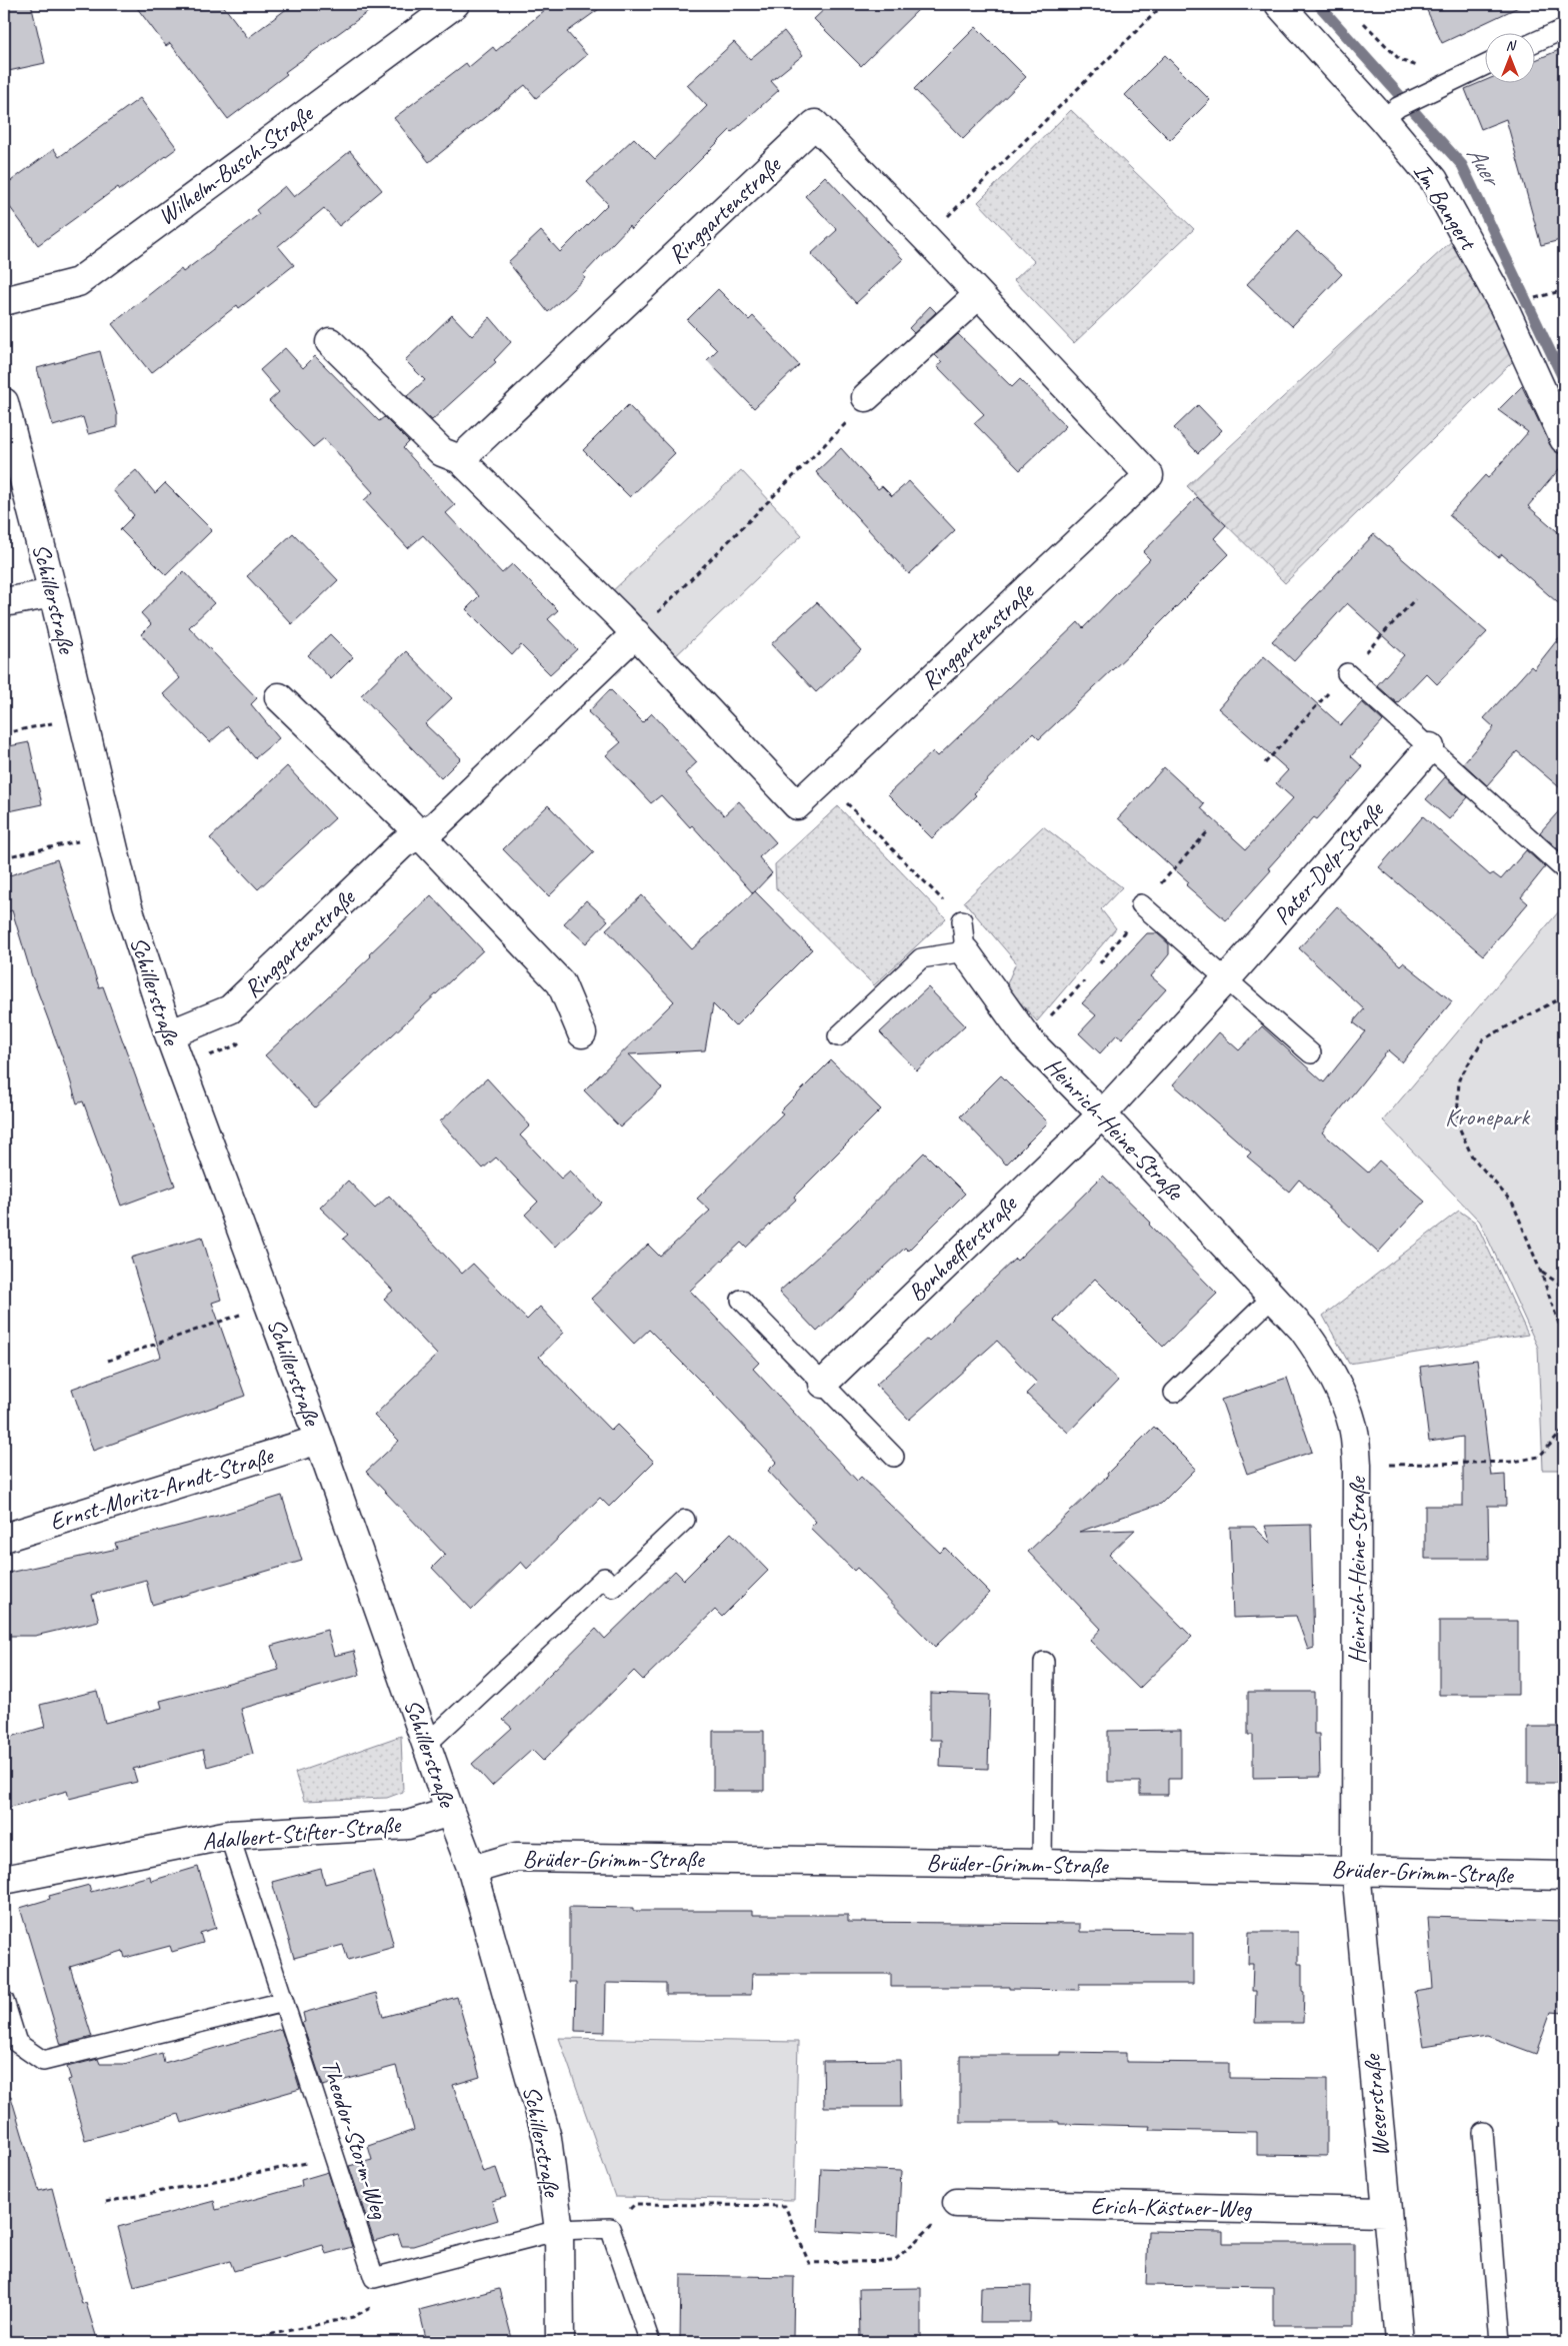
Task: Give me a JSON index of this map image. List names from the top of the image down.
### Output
{
  "streets": {
    "street": [
      "Wilhelm-Busch-Straße",
      "Im Bangert",
      "Ringgartenstraße",
      "Schillerstraße",
      "Pater-Delp-Straße",
      "Heinrich-Heine-Straße",
      "Bonhoefferstraße",
      "Ernst-Moritz-Arndt-Straße",
      "Adalbert-Stifter-Straße",
      "Brüder-Grimm-Straße",
      "Weserstraße",
      "Erich-Kästner-Weg"
    ],
    "lane": ["Theodor-Storm-Weg"]
  },
  "crossings": [
    ["Ringgartenstraße", "Schillerstraße"],
    ["Schillerstraße", "Ernst-Moritz-Arndt-Straße"],
    ["Schillerstraße", "Adalbert-Stifter-Straße"],
    ["Schillerstraße", "Brüder-Grimm-Straße"],
    ["Schillerstraße", "Theodor-Storm-Weg"],
    ["Pater-Delp-Straße", "Heinrich-Heine-Straße"],
    ["Pater-Delp-Straße", "Bonhoefferstraße"],
    ["Heinrich-Heine-Straße", "Bonhoefferstraße"],
    ["Heinrich-Heine-Straße", "Brüder-Grimm-Straße"],
    ["Heinrich-Heine-Straße", "Weserstraße"],
    ["Adalbert-Stifter-Straße", "Theodor-Storm-Weg"],
    ["Brüder-Grimm-Straße", "Weserstraße"],
    ["Weserstraße", "Erich-Kästner-Weg"]
  ],
  "water": ["Auer"],
  "parks": ["Kronepark"],
  "north": "top"
}
